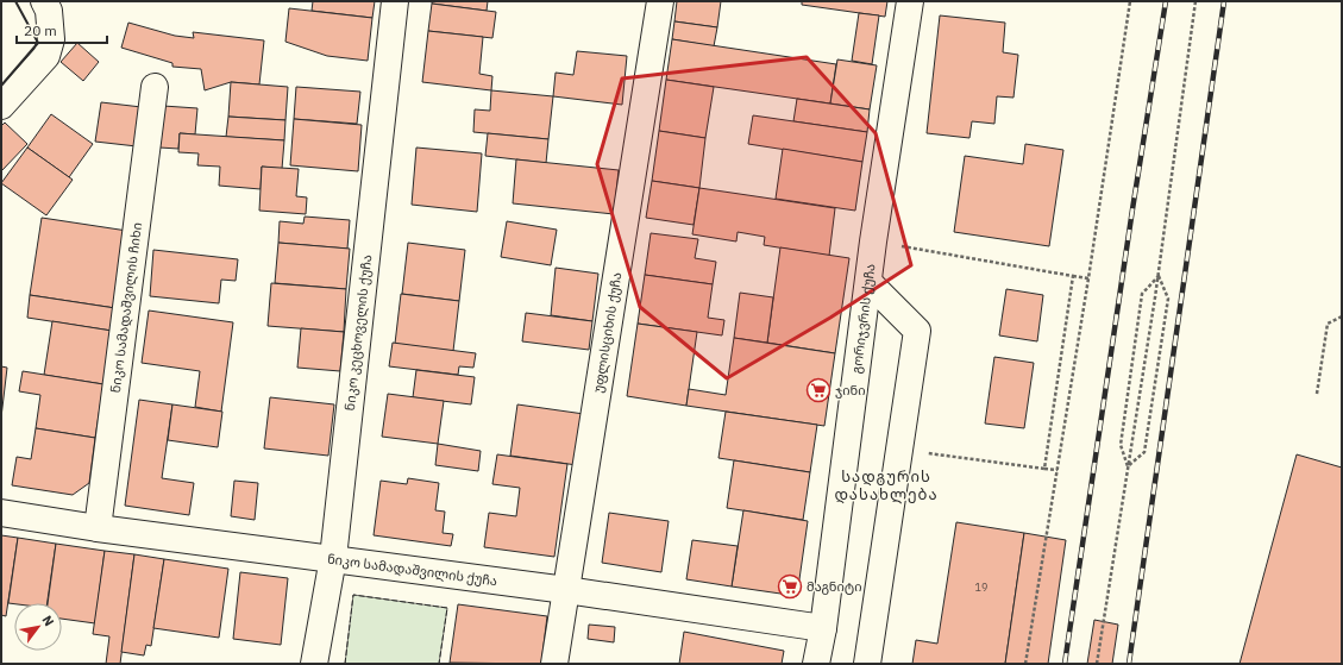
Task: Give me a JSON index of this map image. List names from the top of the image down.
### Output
{
  "streets": {
    "street": [
      "ნიკო სამადაშვილის ჩიხი",
      "გორიჯვრის ქუჩა",
      "ნიკო კეცხოველის ქუჩა",
      "უფლისციხის ქუჩა",
      "ნიკო სამადაშვილის ქუჩა"
    ]
  },
  "crossings": [
    ["ნიკო სამადაშვილის ჩიხი", "ნიკო სამადაშვილის ქუჩა"],
    ["გორიჯვრის ქუჩა", "ნიკო სამადაშვილის ქუჩა"],
    ["ნიკო კეცხოველის ქუჩა", "ნიკო სამადაშვილის ქუჩა"],
    ["უფლისციხის ქუჩა", "ნიკო სამადაშვილის ქუჩა"]
  ],
  "districts": ["სადგურის დასახლება"],
  "places": {
    "supermarket": ["ჯინი", "მაგნიტი"]
  },
  "house_numbers": ["19"],
  "scale_bar": "20 m",
  "north": "top right"
}
